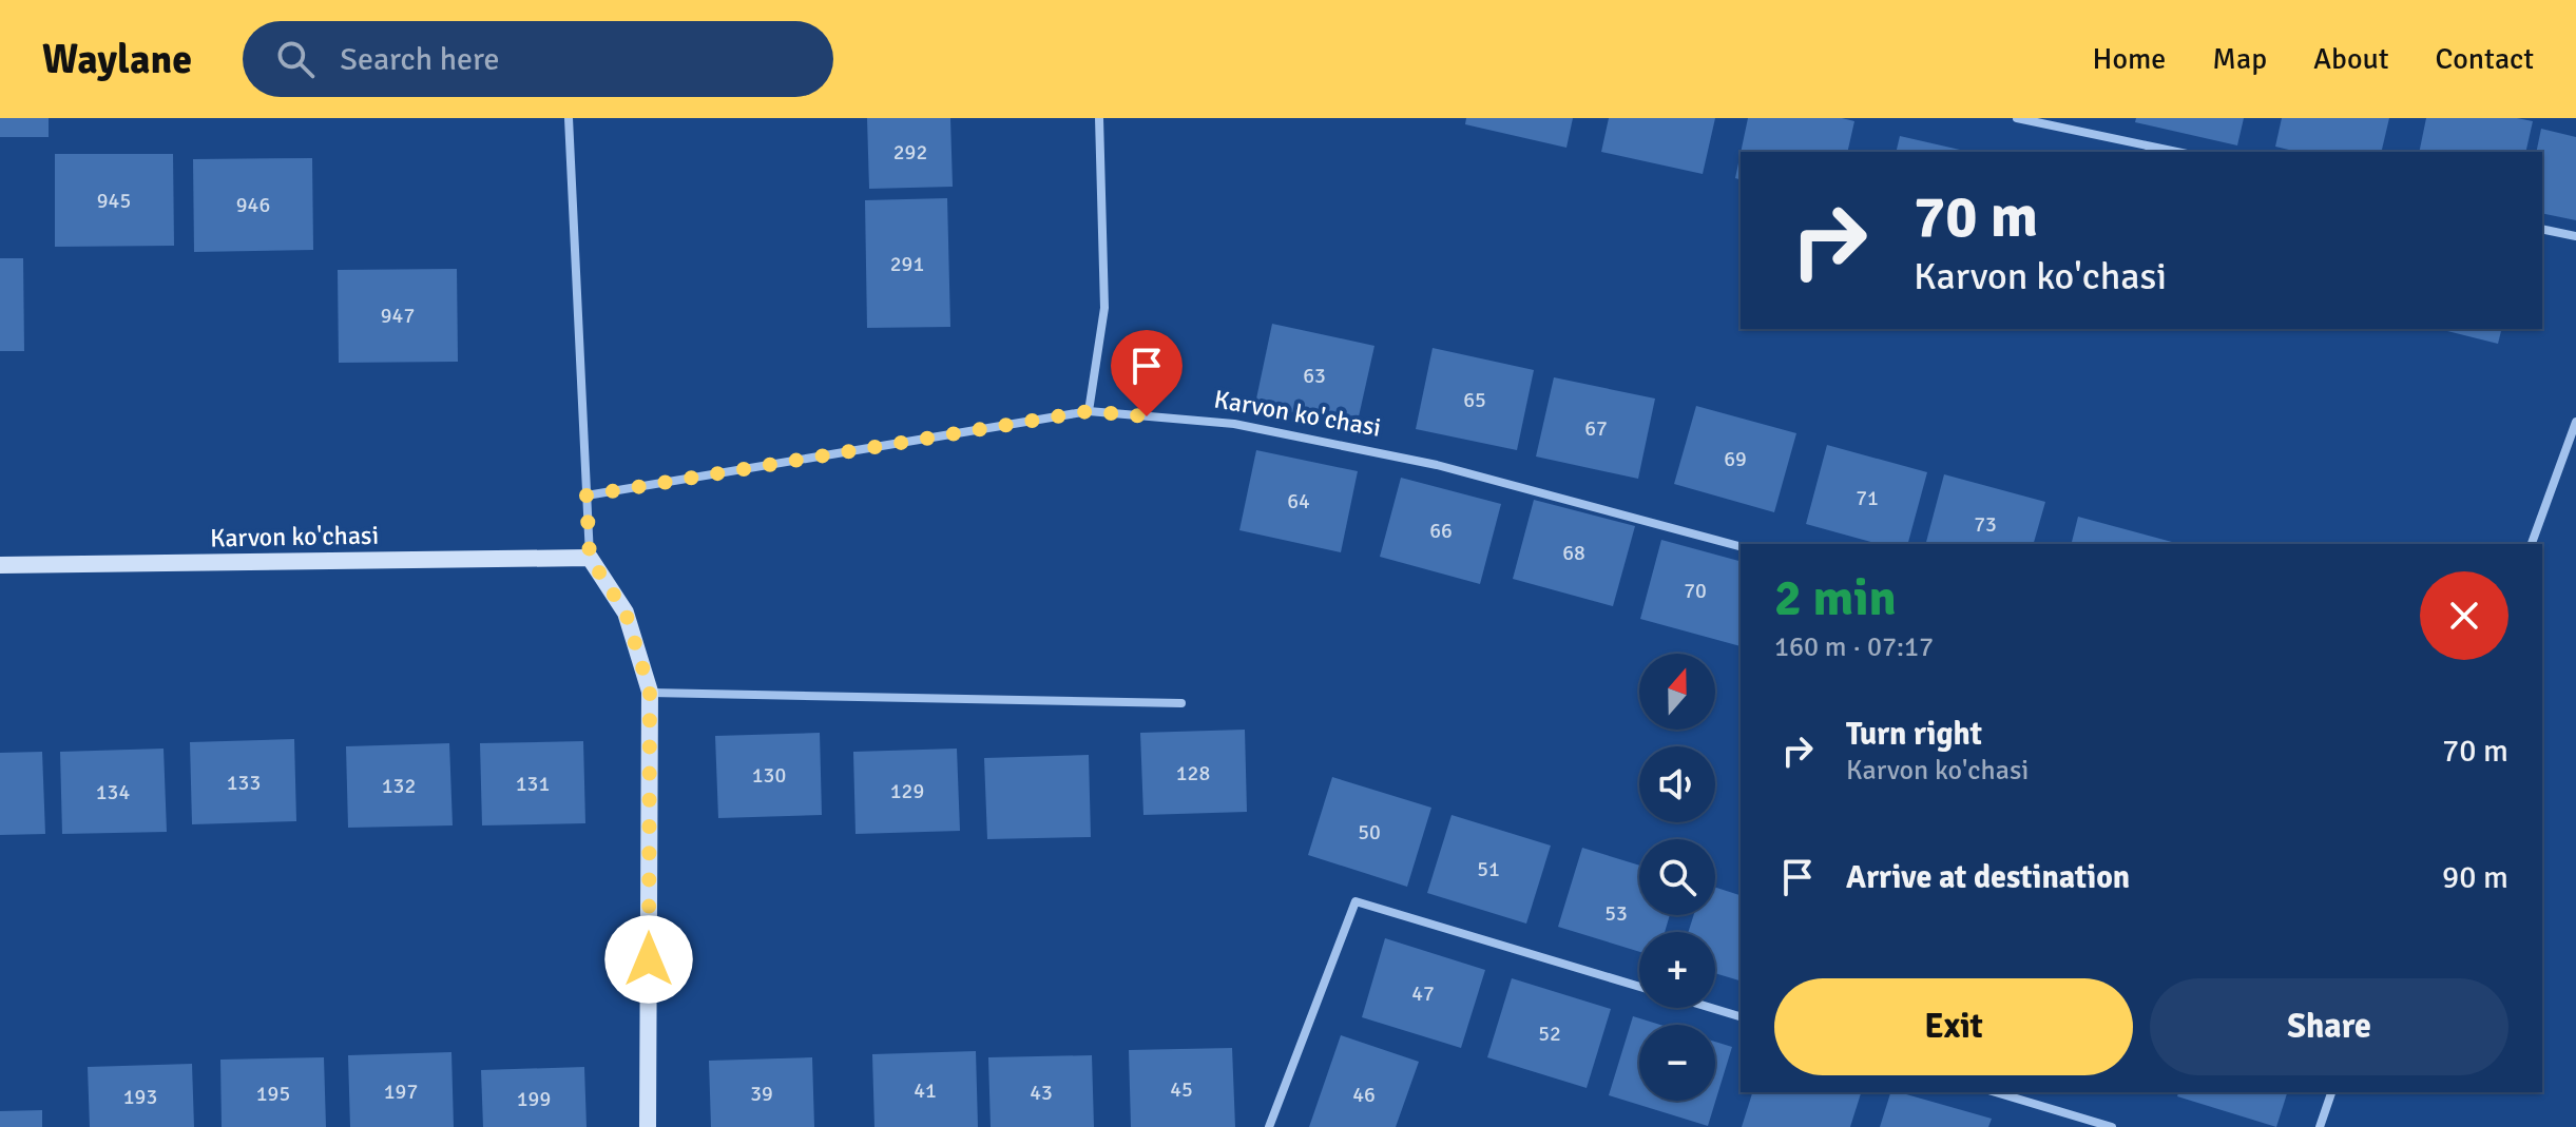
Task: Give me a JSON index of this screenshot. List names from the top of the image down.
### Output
{
  "streets": {
    "street": ["Karvon ko'chasi"]
  },
  "house_numbers": [
    "292",
    "945",
    "946",
    "291",
    "947",
    "63",
    "65",
    "67",
    "69",
    "71",
    "64",
    "73",
    "66",
    "68",
    "70",
    "128",
    "130",
    "133",
    "131",
    "132",
    "129",
    "134",
    "50",
    "51",
    "53",
    "47",
    "52",
    "45",
    "41",
    "197",
    "43",
    "195",
    "39",
    "46",
    "193",
    "199"
  ],
  "north": "top",
  "page": {
    "header": "Waylane",
    "search": "Search here",
    "nav": [
      "Home",
      "Map",
      "About",
      "Contact"
    ],
    "turn": ["70 m", "Karvon ko'chasi"],
    "heading": ["2 min", "160 m · 07:17"],
    "map_buttons": ["+", "−"],
    "list": [
      {
        "name": "Turn right",
        "note": "Karvon ko'chasi",
        "value": "70 m"
      },
      {
        "name": "Arrive at destination",
        "value": "90 m"
      }
    ],
    "buttons": ["Exit", "Share"]
  }
}
